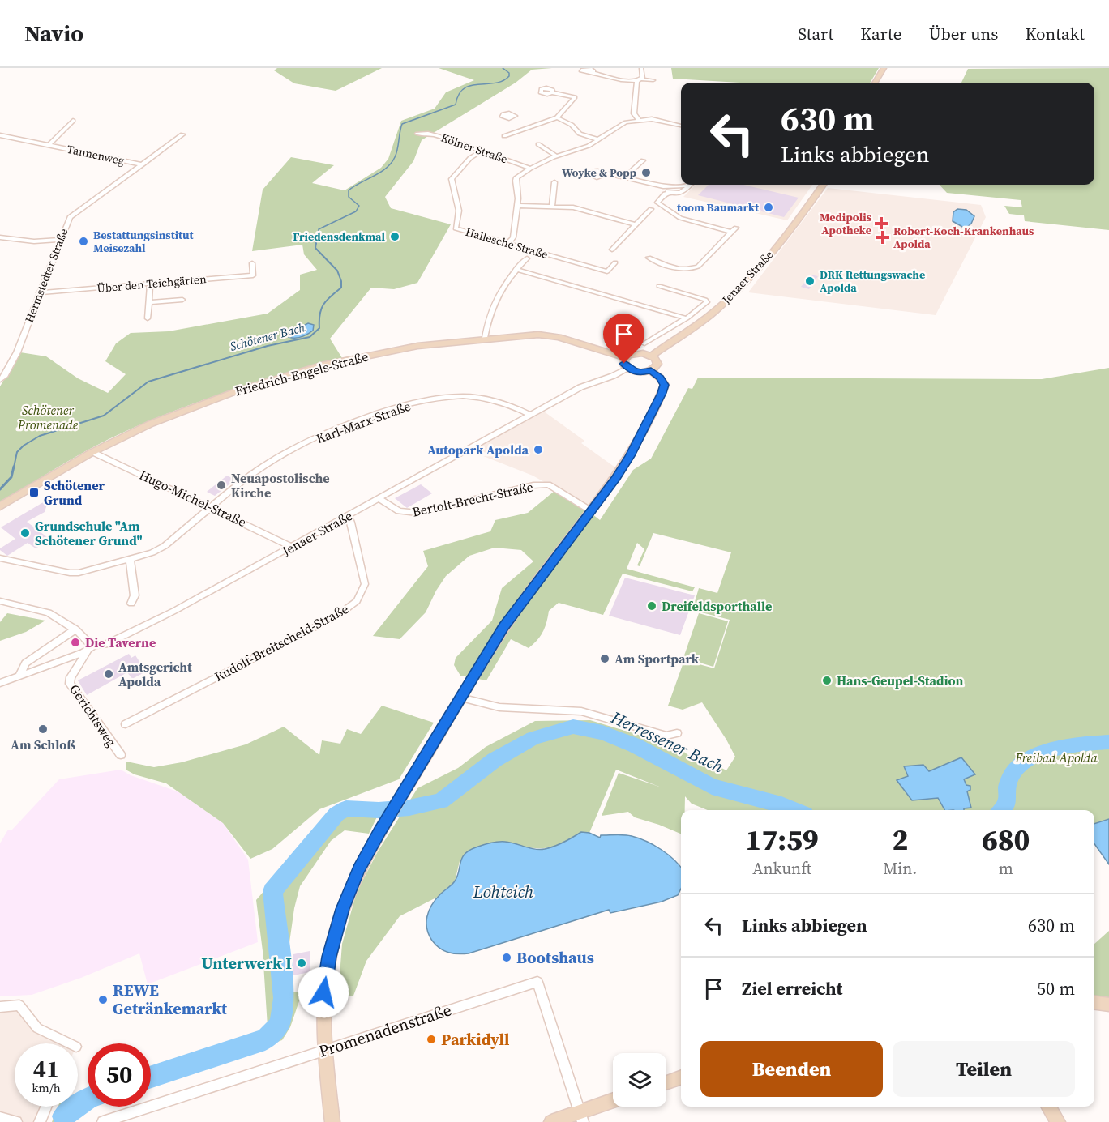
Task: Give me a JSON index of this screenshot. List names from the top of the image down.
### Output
{
  "streets": {
    "main road": ["Jenaer Straße", "Friedrich-Engels-Straße"],
    "street": [
      "Kölner Straße",
      "Tannenweg",
      "Hallesche Straße",
      "Hermstedter Straße",
      "Über den Teichgärten",
      "Karl-Marx-Straße",
      "Hugo-Michel-Straße",
      "Bertolt-Brecht-Straße",
      "Rudolf-Breitscheid-Straße",
      "Gerichtsweg",
      "Promenadenstraße"
    ]
  },
  "crossings": [
    ["Kölner Straße", "Hallesche Straße"],
    ["Tannenweg", "Hermstedter Straße"],
    ["Hermstedter Straße", "Über den Teichgärten"],
    ["Jenaer Straße", "Karl-Marx-Straße"],
    ["Jenaer Straße", "Hugo-Michel-Straße"],
    ["Jenaer Straße", "Bertolt-Brecht-Straße"],
    ["Jenaer Straße", "Rudolf-Breitscheid-Straße"],
    ["Jenaer Straße", "Gerichtsweg"],
    ["Friedrich-Engels-Straße", "Hugo-Michel-Straße"],
    ["Karl-Marx-Straße", "Hugo-Michel-Straße"]
  ],
  "water": ["Schötener Bach", "Herressener Bach", "Lohteich"],
  "parks": ["Schötener Promenade", "Freibad Apolda"],
  "places": {
    "other": [
      "Woyke & Popp",
      "toom Baumarkt",
      "Friedensdenkmal",
      "Bestattungsinstitut Meisezahl",
      "DRK Rettungswache Apolda",
      "Autopark Apolda",
      "Neuapostolische Kirche",
      "Grundschule \"Am Schötener Grund\"",
      "Dreifeldsporthalle",
      "Die Taverne",
      "Am Sportpark",
      "Amtsgericht Apolda",
      "Hans-Geupel-Stadion",
      "Am Schloß",
      "Bootshaus",
      "Unterwerk I",
      "REWE Getränkemarkt",
      "Parkidyll"
    ],
    "health": ["Medipolis Apotheke", "Robert-Koch-Krankenhaus Apolda"],
    "transit": ["Schötener Grund"]
  },
  "page": {
    "header": "Navio",
    "nav": [
      "Start",
      "Karte",
      "Über uns",
      "Kontakt"
    ],
    "turn": ["630 m", "Links abbiegen"],
    "eta": [
      "17:59",
      "Ankunft",
      "2",
      "Min.",
      "680",
      "m"
    ],
    "list": [
      {
        "name": "Links abbiegen",
        "value": "630 m"
      },
      {
        "name": "Ziel erreicht",
        "value": "50 m"
      }
    ],
    "buttons": ["Beenden", "Teilen"],
    "speed": "41 km/h",
    "limit": "50"
  }
}
